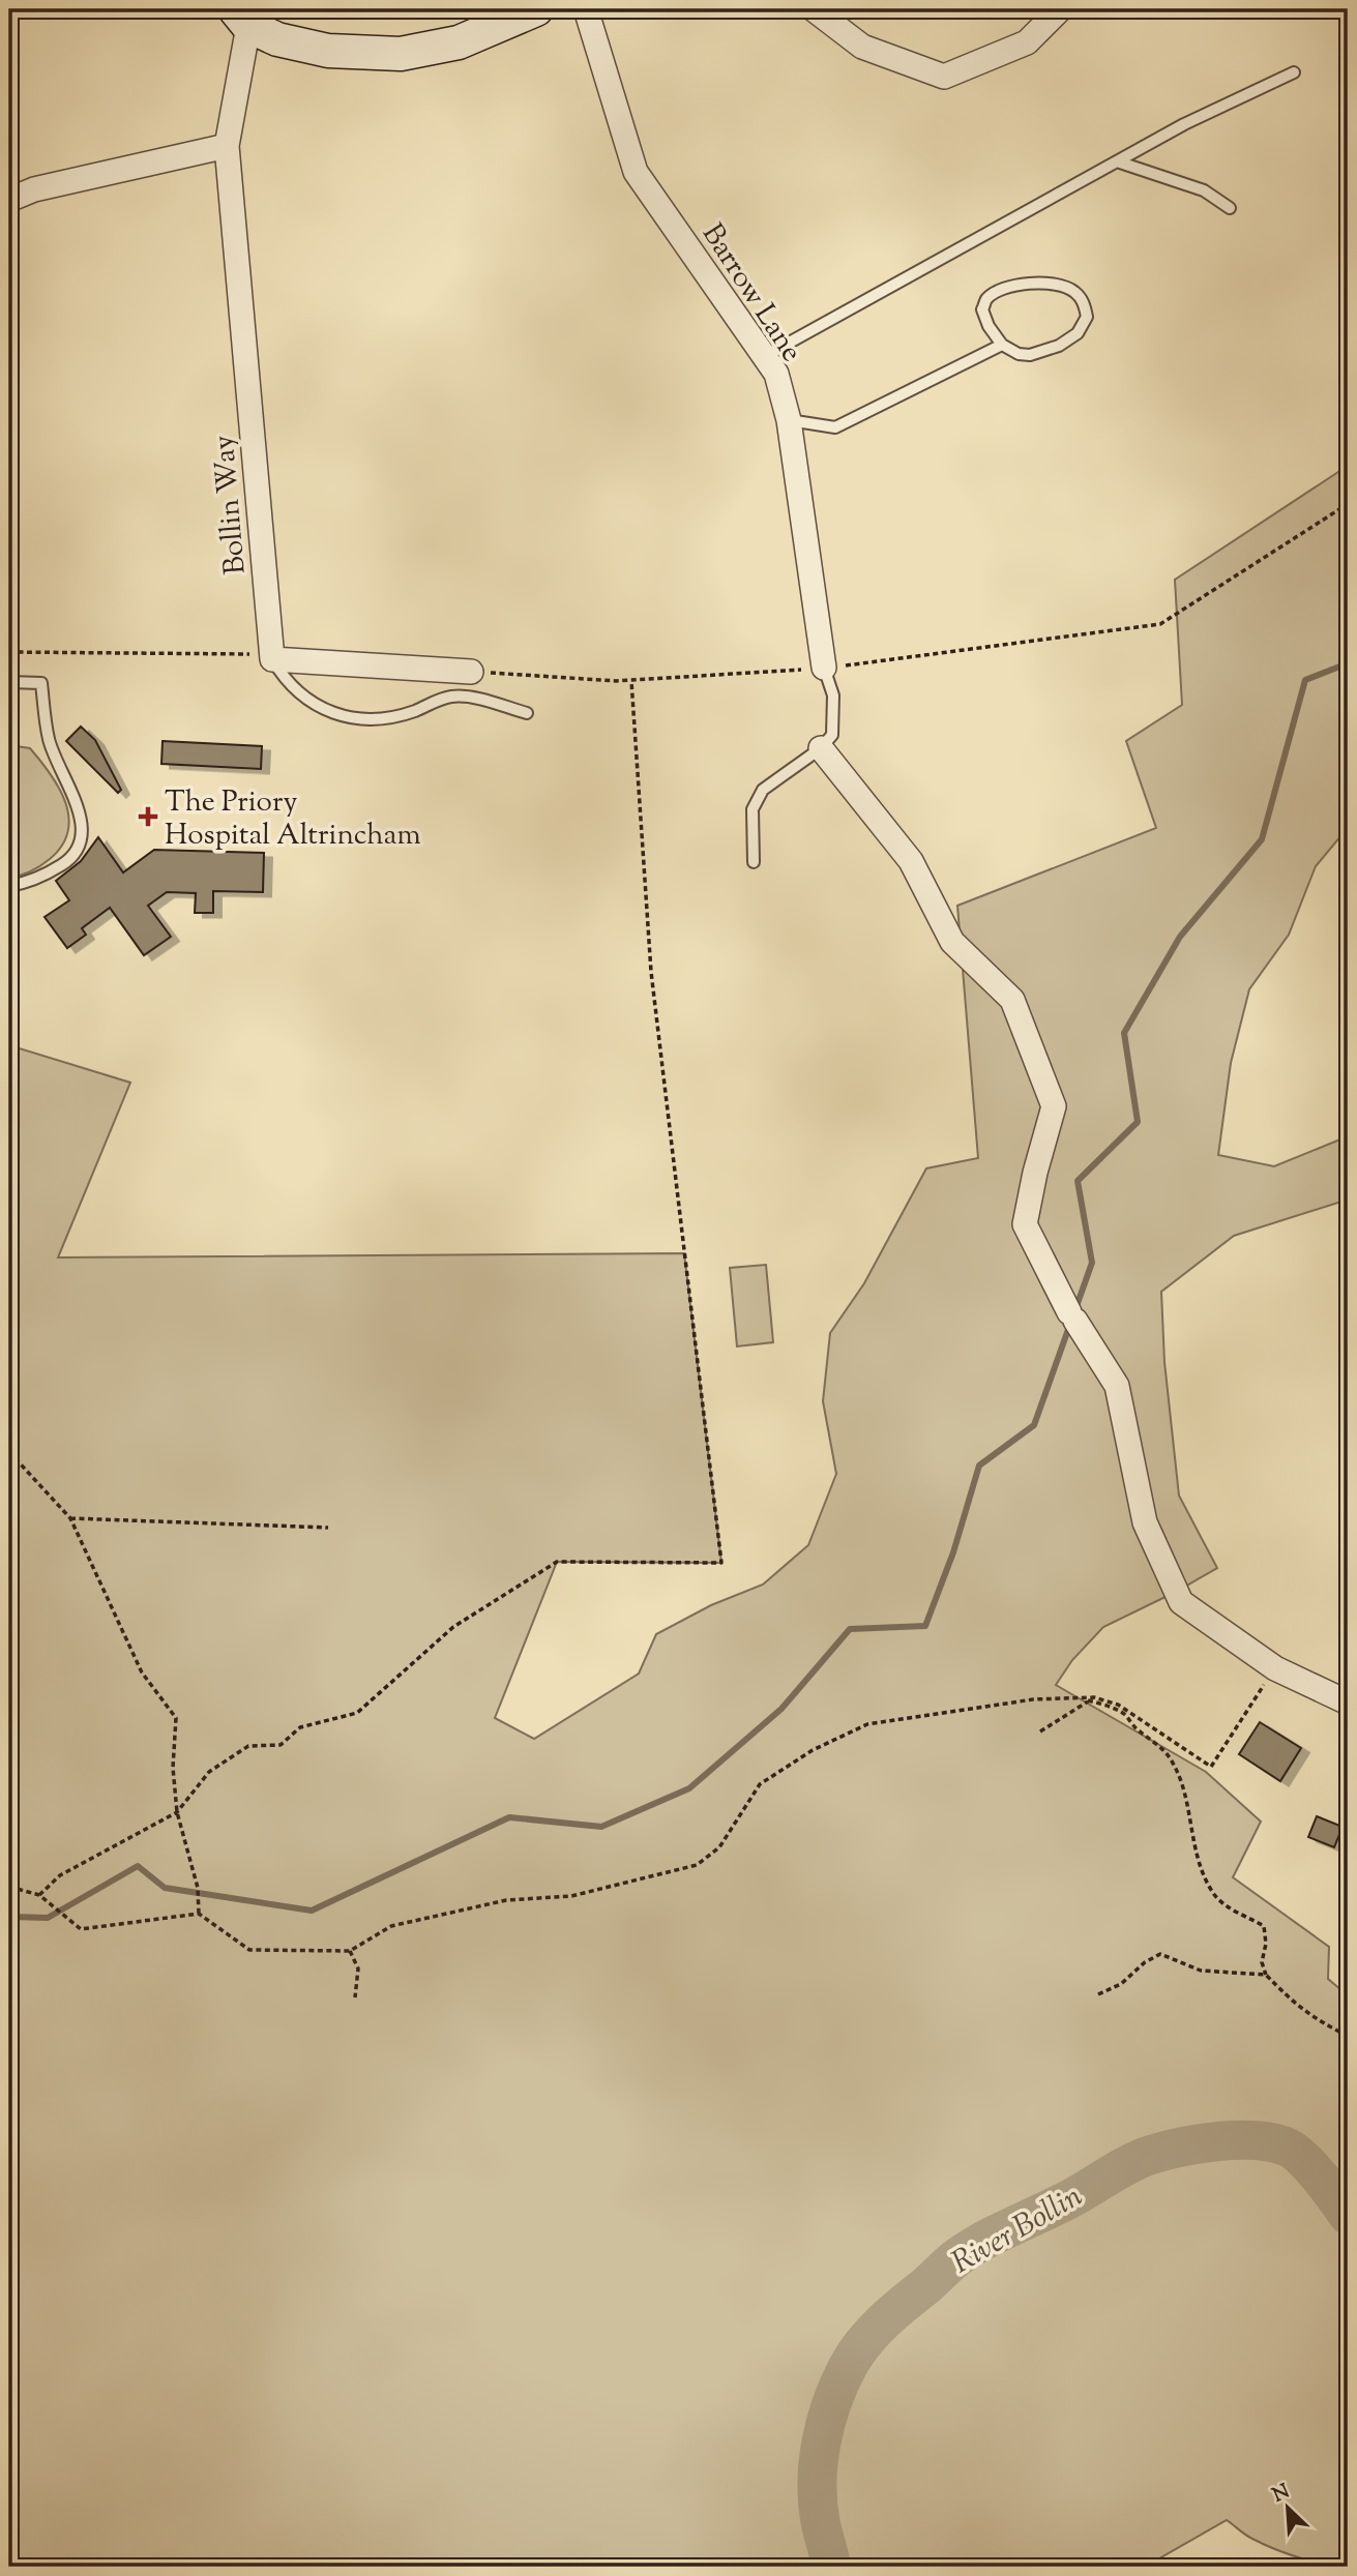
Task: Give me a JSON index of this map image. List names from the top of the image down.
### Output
{
  "streets": {
    "street": ["Barrow Lane", "Bollin Way"]
  },
  "water": ["River Bollin"],
  "places": {
    "health": ["The Priory Hospital Altrincham"]
  },
  "north": "top left"
}
